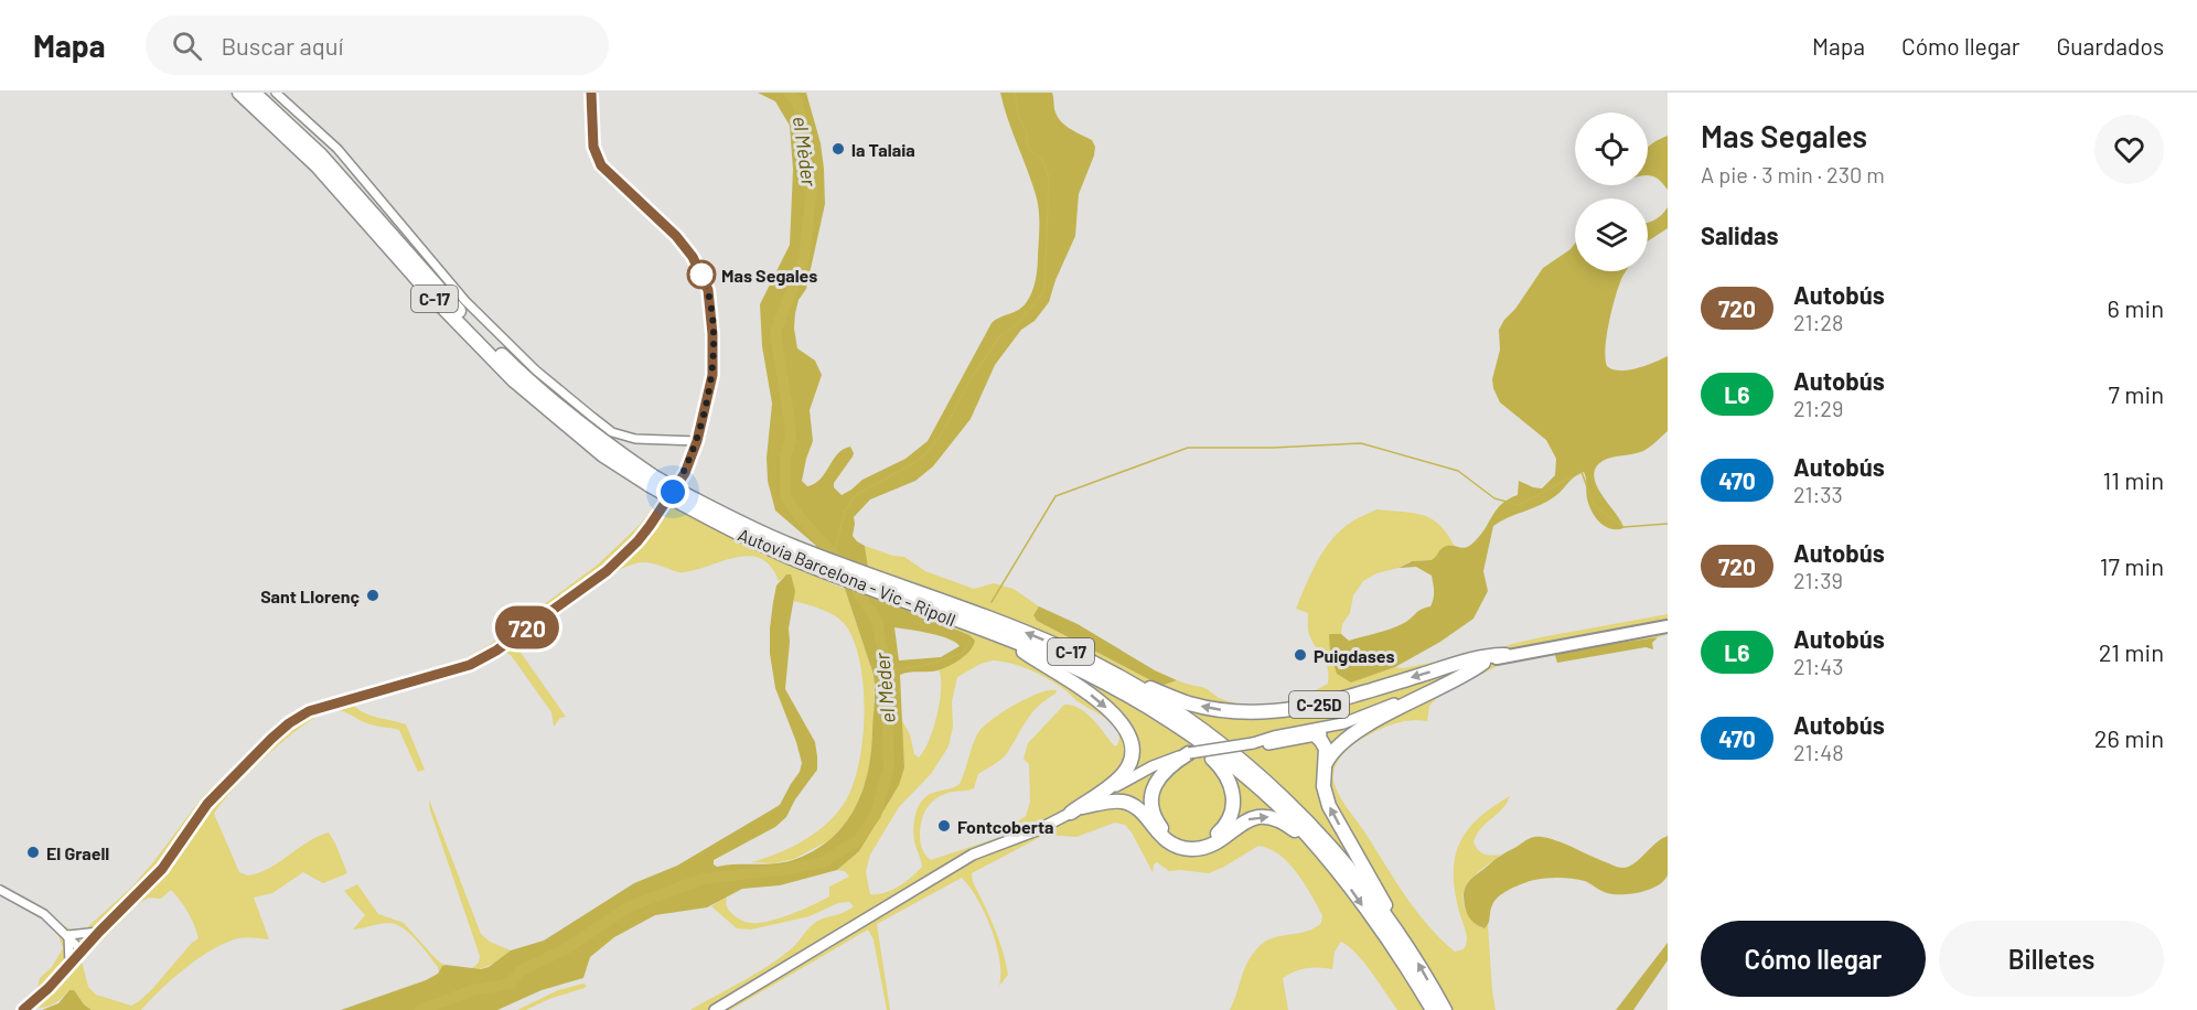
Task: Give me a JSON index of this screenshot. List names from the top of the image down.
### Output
{
  "streets": {
    "highway": ["C-17", "Autovia Barcelona - Vic - Ripoll", "C-25D"]
  },
  "crossings": [
    ["Autovia Barcelona - Vic - Ripoll", "C-25D"]
  ],
  "water": ["el Mèder"],
  "places": [
    "la Talaia",
    "Mas Segales",
    "Sant Llorenç",
    "Puigdases",
    "Fontcoberta",
    "El Graell"
  ],
  "lines": ["bus line 720"],
  "page": {
    "header": "Mapa",
    "search": "Buscar aquí",
    "nav": ["Mapa", "Cómo llegar", "Guardados"],
    "on_map": "720",
    "heading": [
      ["Mas Segales", "A pie · 3 min · 230 m"],
      "Salidas"
    ],
    "list": [
      {
        "mark": "720",
        "name": "Autobús",
        "note": "21:28",
        "value": "6 min"
      },
      {
        "mark": "L6",
        "name": "Autobús",
        "note": "21:29",
        "value": "7 min"
      },
      {
        "mark": "470",
        "name": "Autobús",
        "note": "21:33",
        "value": "11 min"
      },
      {
        "mark": "720",
        "name": "Autobús",
        "note": "21:39",
        "value": "17 min"
      },
      {
        "mark": "L6",
        "name": "Autobús",
        "note": "21:43",
        "value": "21 min"
      },
      {
        "mark": "470",
        "name": "Autobús",
        "note": "21:48",
        "value": "26 min"
      }
    ],
    "buttons": ["Cómo llegar", "Billetes"]
  }
}
